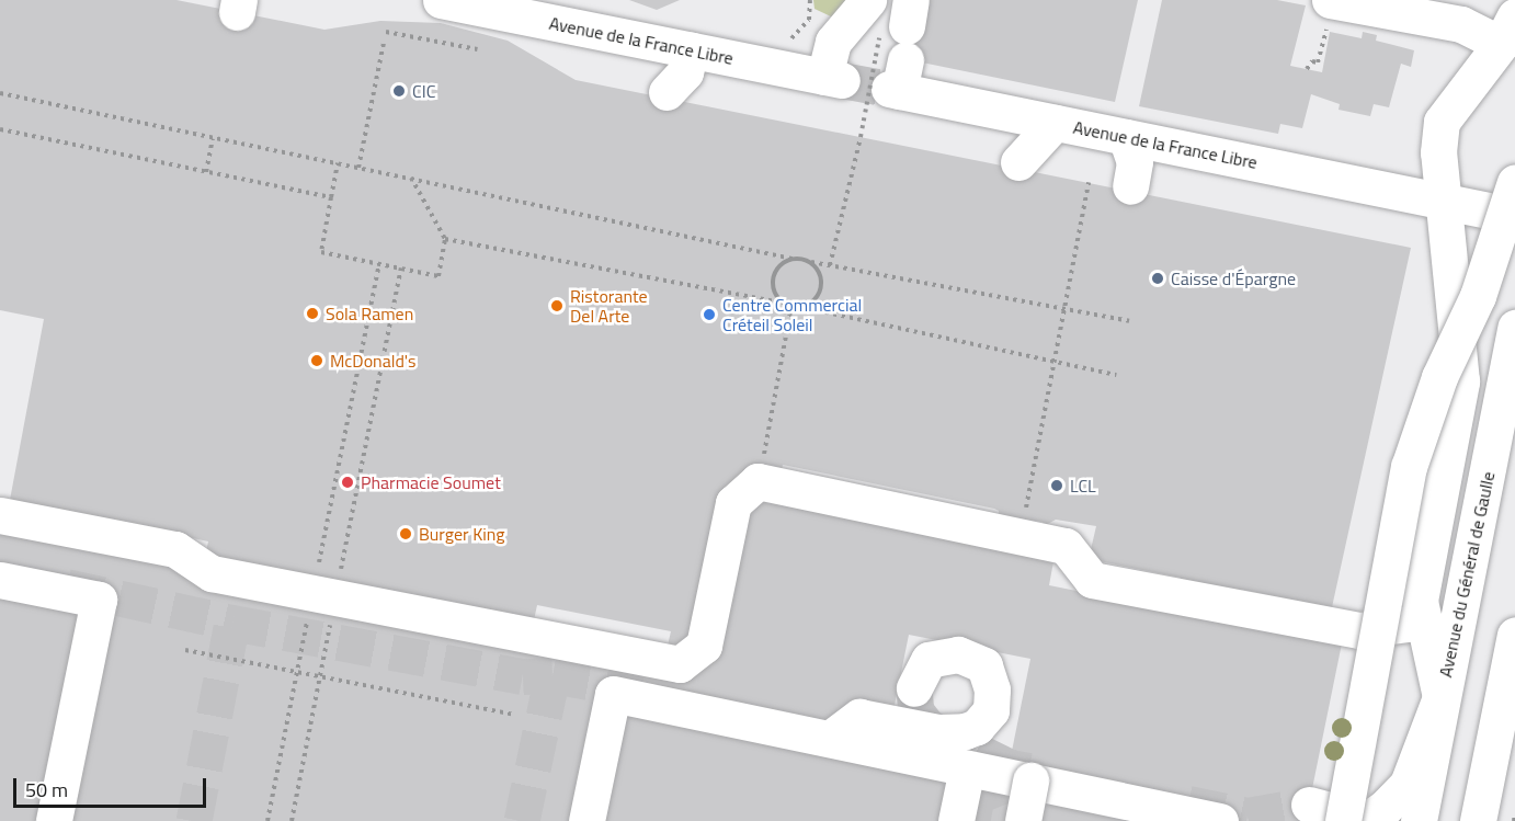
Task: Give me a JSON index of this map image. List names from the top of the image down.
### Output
{
  "streets": {
    "street": ["Avenue de la France Libre", "Avenue du Général de Gaulle"]
  },
  "places": [
    "CIC",
    "Caisse d'Épargne",
    "Ristorante Del Arte",
    "Sola Ramen",
    "Centre Commercial Créteil Soleil",
    "McDonald's",
    "Pharmacie Soumet",
    "LCL",
    "Burger King"
  ],
  "scale_bar": "50 m"
}
